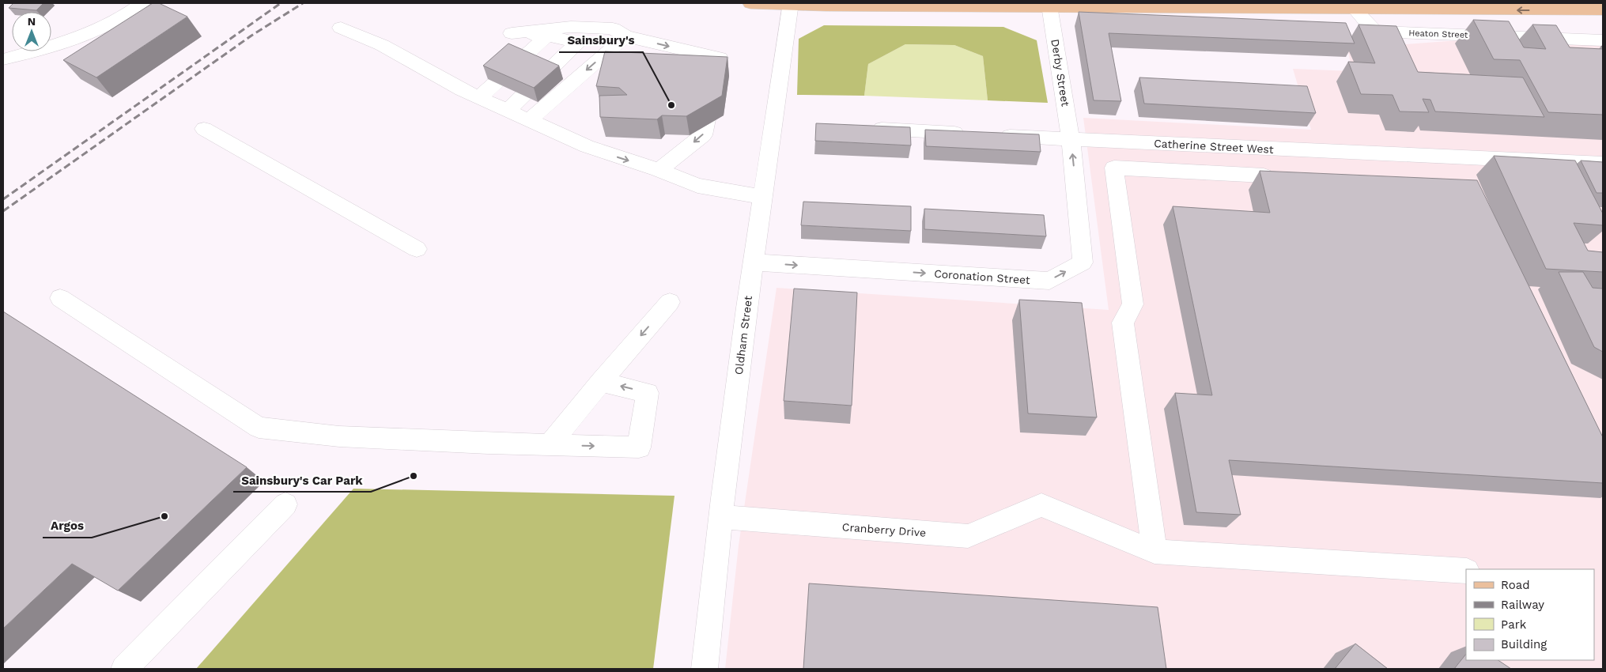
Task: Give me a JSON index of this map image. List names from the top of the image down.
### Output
{
  "streets": {
    "street": [
      "Heaton Street",
      "Derby Street",
      "Catherine Street West",
      "Coronation Street",
      "Oldham Street",
      "Cranberry Drive"
    ]
  },
  "crossings": [
    ["Derby Street", "Catherine Street West"],
    ["Derby Street", "Coronation Street"],
    ["Catherine Street West", "Coronation Street"],
    ["Coronation Street", "Oldham Street"],
    ["Oldham Street", "Cranberry Drive"]
  ],
  "places": ["Sainsbury's", "Sainsbury's Car Park", "Argos"],
  "legend": [
    "Road",
    "Railway",
    "Park",
    "Building"
  ],
  "north": "top"
}
